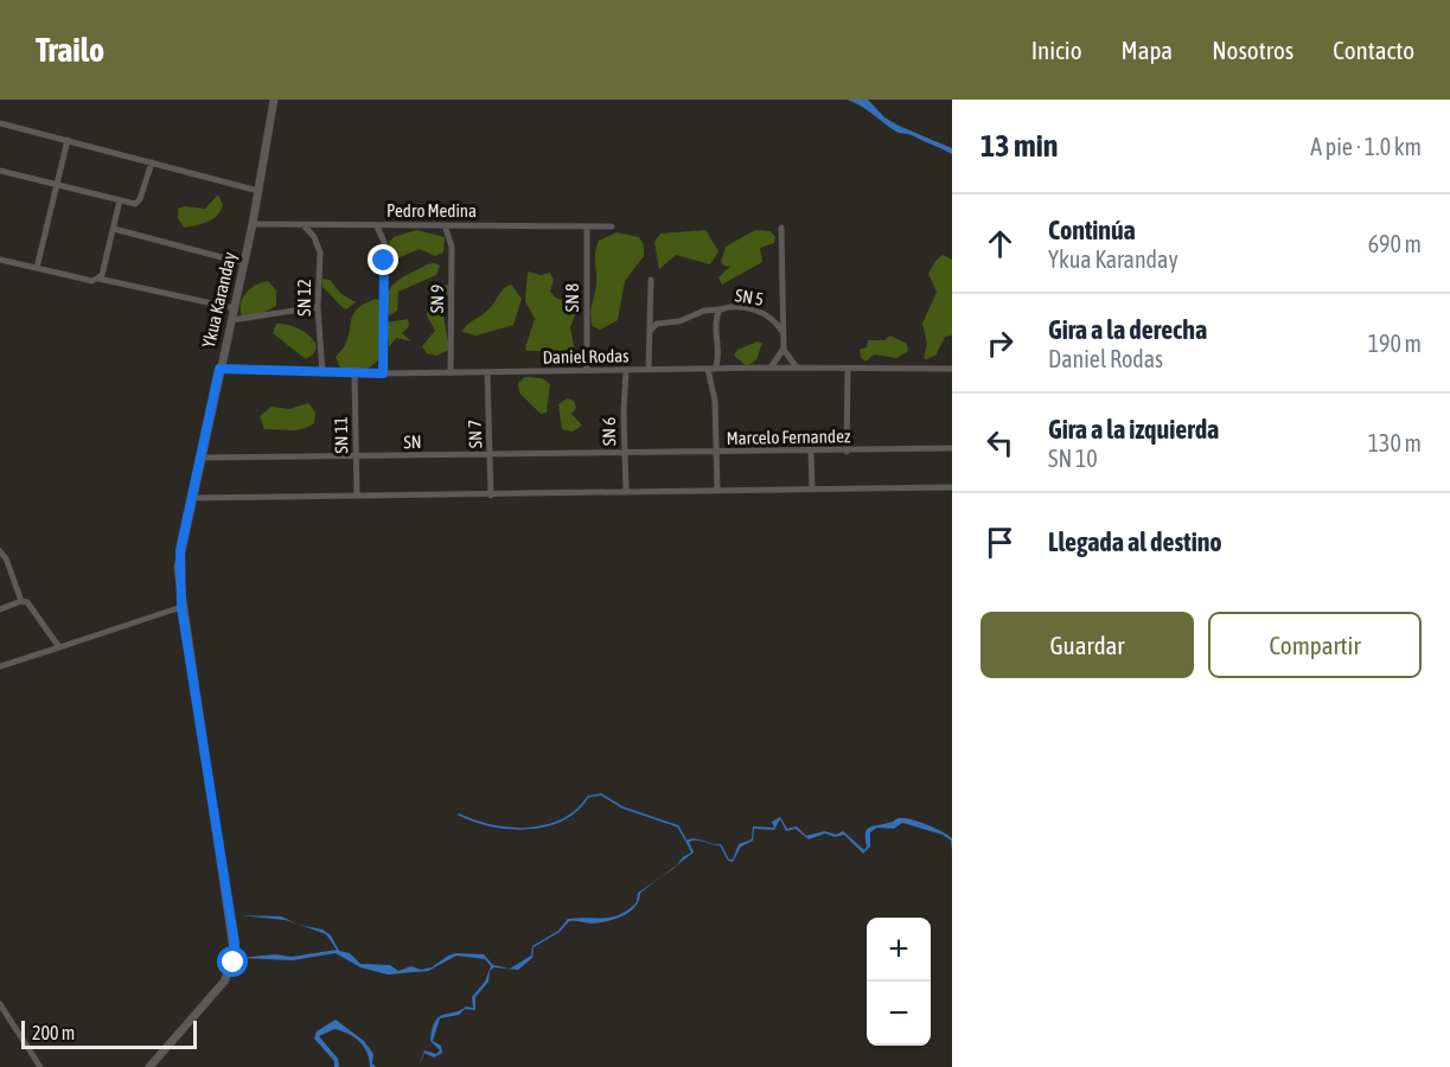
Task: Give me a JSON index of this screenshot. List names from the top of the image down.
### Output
{
  "streets": {
    "street": [
      "Pedro Medina",
      "SN 12",
      "SN 8",
      "SN 5",
      "SN 9",
      "Ykua Karanday",
      "Daniel Rodas",
      "SN 6",
      "SN 7",
      "SN 11",
      "Marcelo Fernandez",
      "SN"
    ]
  },
  "crossings": [
    ["Pedro Medina", "SN 12"],
    ["Pedro Medina", "SN 8"],
    ["Pedro Medina", "SN 9"],
    ["Pedro Medina", "Ykua Karanday"],
    ["SN 12", "Daniel Rodas"],
    ["SN 8", "Daniel Rodas"],
    ["SN 5", "Daniel Rodas"],
    ["SN 5", "Marcelo Fernandez"],
    ["SN 9", "Daniel Rodas"],
    ["Ykua Karanday", "Daniel Rodas"],
    ["Ykua Karanday", "SN"],
    ["Daniel Rodas", "SN 6"],
    ["Daniel Rodas", "SN 7"],
    ["Daniel Rodas", "SN 11"],
    ["SN 6", "Marcelo Fernandez"],
    ["SN 6", "SN"],
    ["SN 7", "SN"],
    ["SN 11", "SN"],
    ["Marcelo Fernandez", "SN"]
  ],
  "scale_bar": "200 m",
  "page": {
    "header": "Trailo",
    "nav": [
      "Inicio",
      "Mapa",
      "Nosotros",
      "Contacto"
    ],
    "heading": ["13 min", "A pie · 1.0 km"],
    "list": [
      ["Continúa", "Ykua Karanday", "690 m"],
      ["Gira a la derecha", "Daniel Rodas", "190 m"],
      ["Gira a la izquierda", "SN 10", "130 m"],
      "Llegada al destino"
    ],
    "buttons": ["Guardar", "Compartir"],
    "map_buttons": ["+", "−"],
    "scale": "200 m"
  }
}
